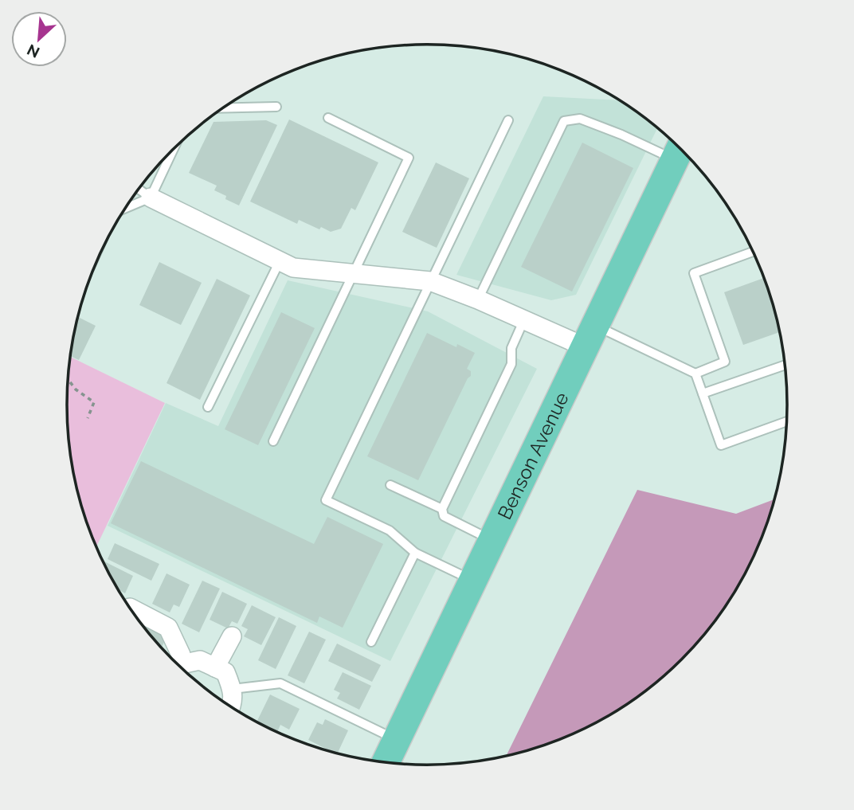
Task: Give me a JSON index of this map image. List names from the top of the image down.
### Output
{
  "streets": {
    "main road": ["Benson Avenue"]
  },
  "north": "bottom left"
}
